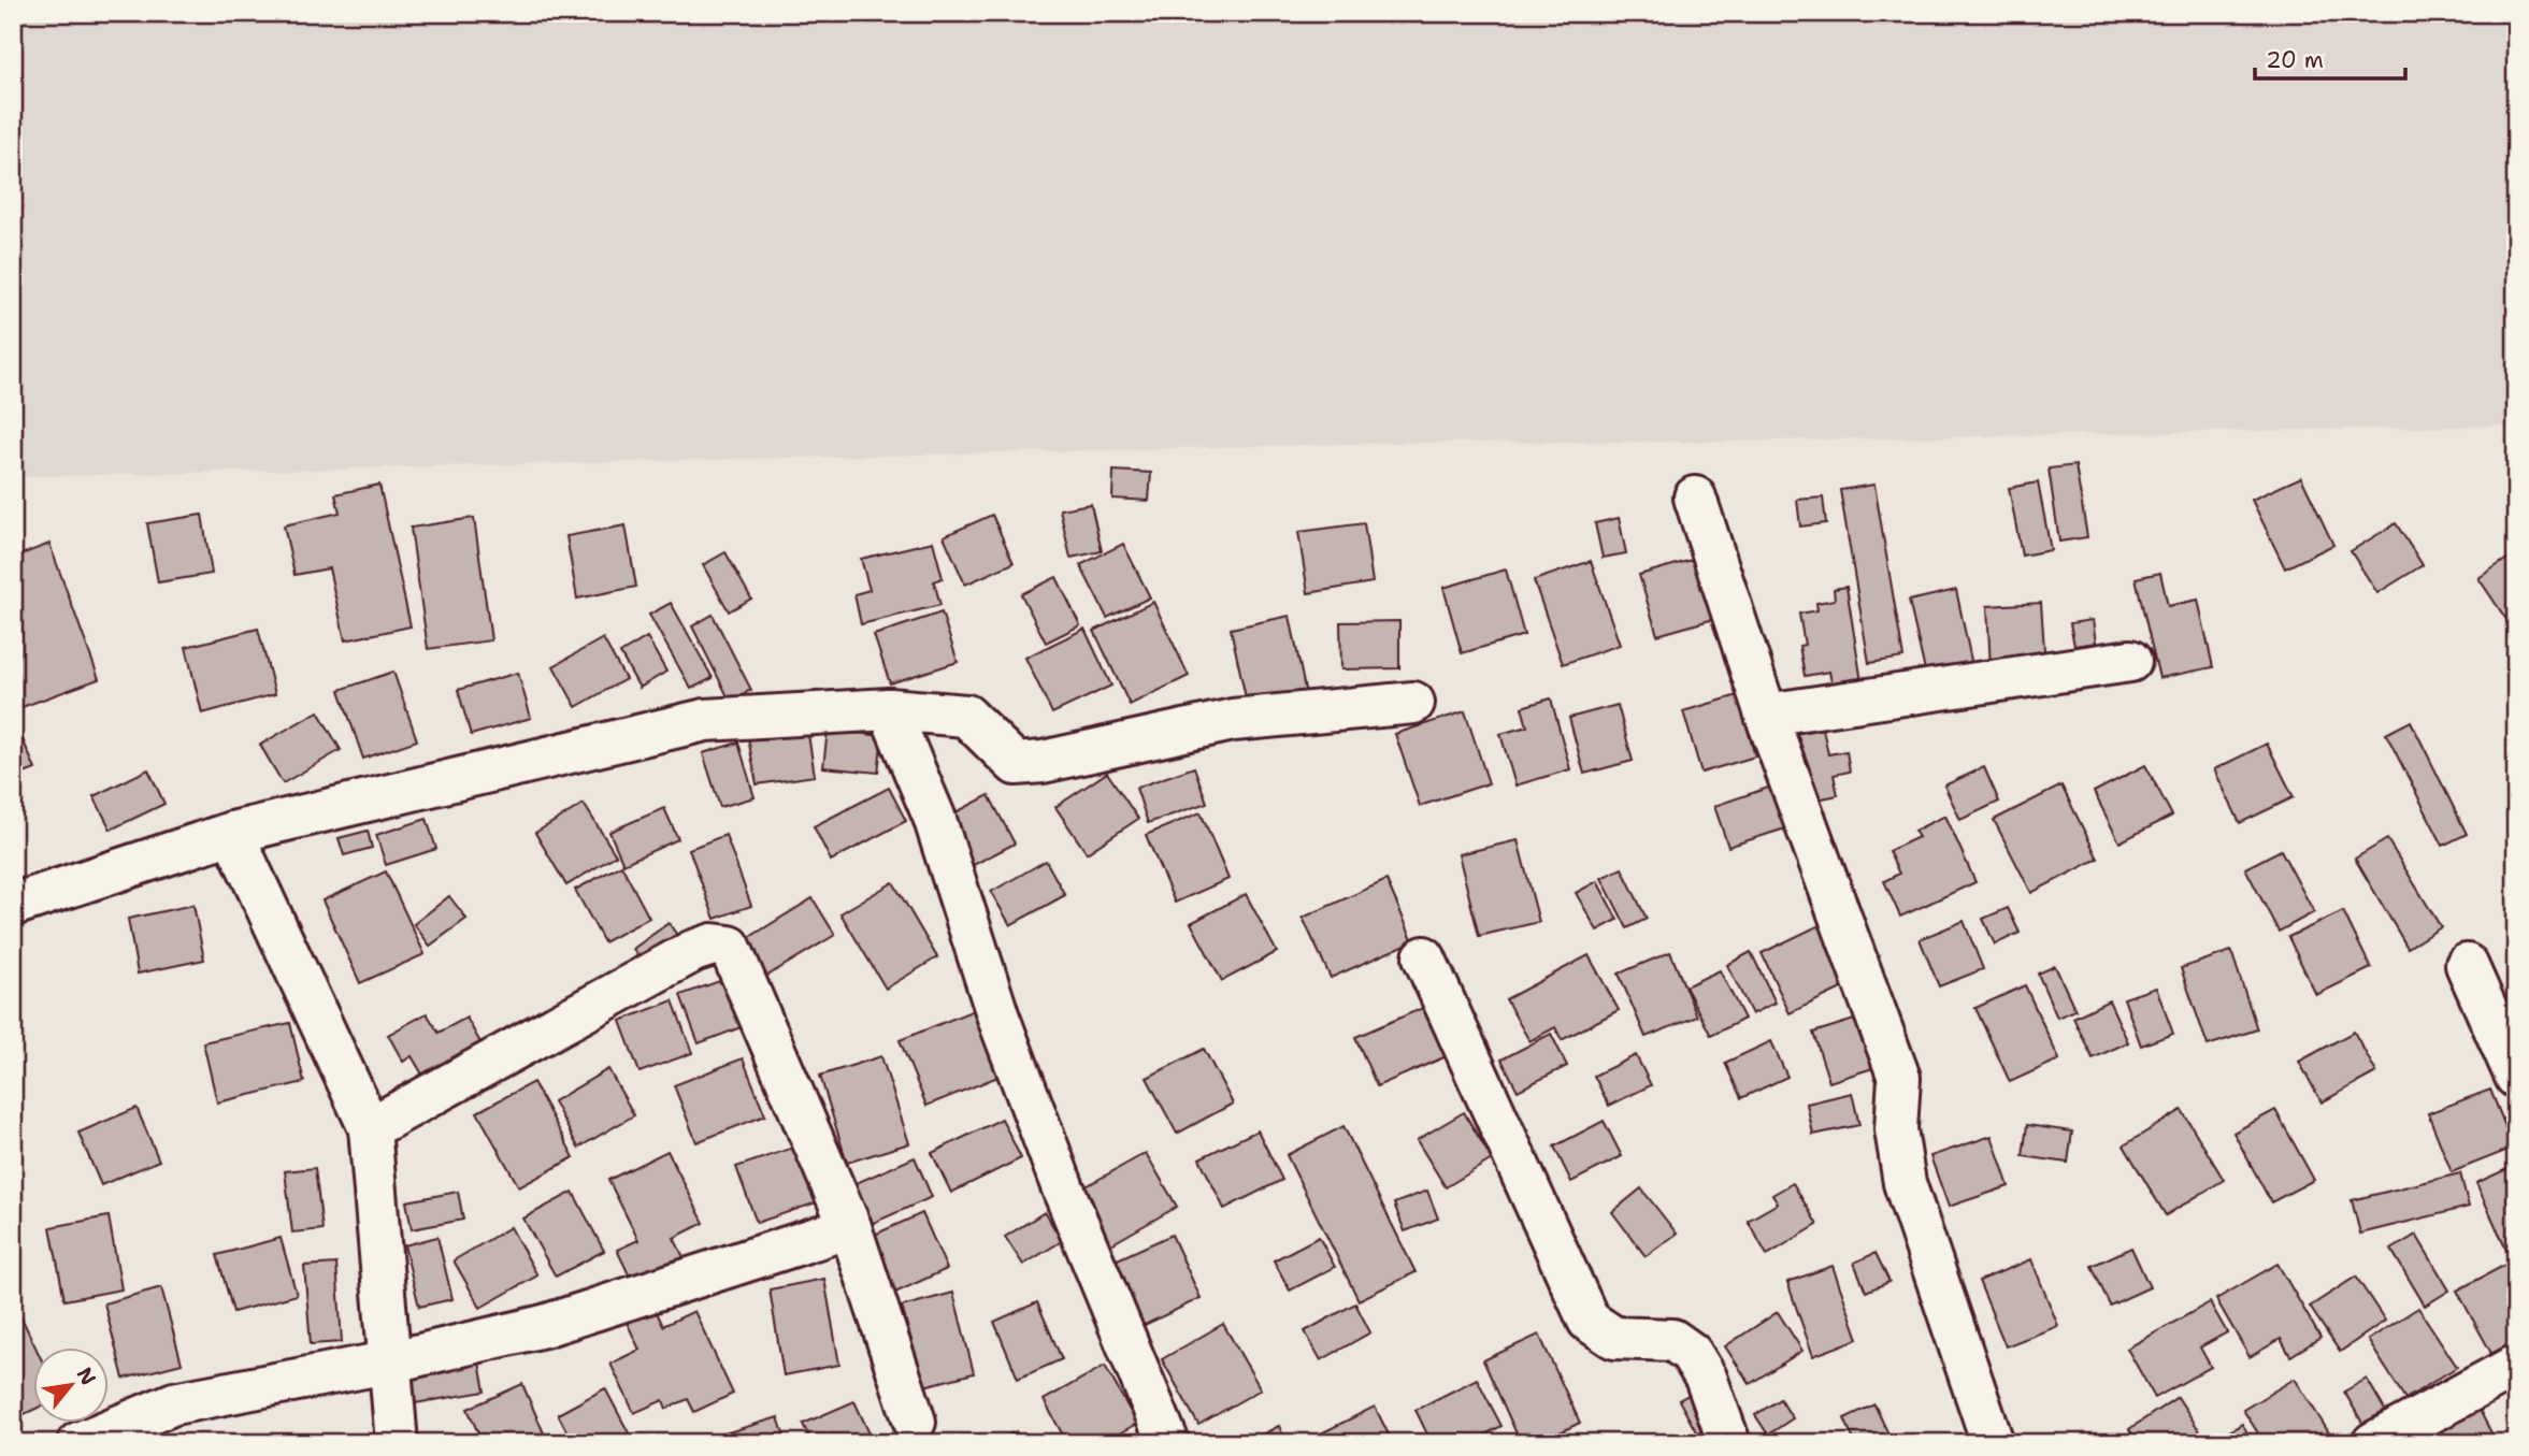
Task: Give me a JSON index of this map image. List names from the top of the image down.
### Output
{
  "scale_bar": "20 m",
  "north": "top right"
}
